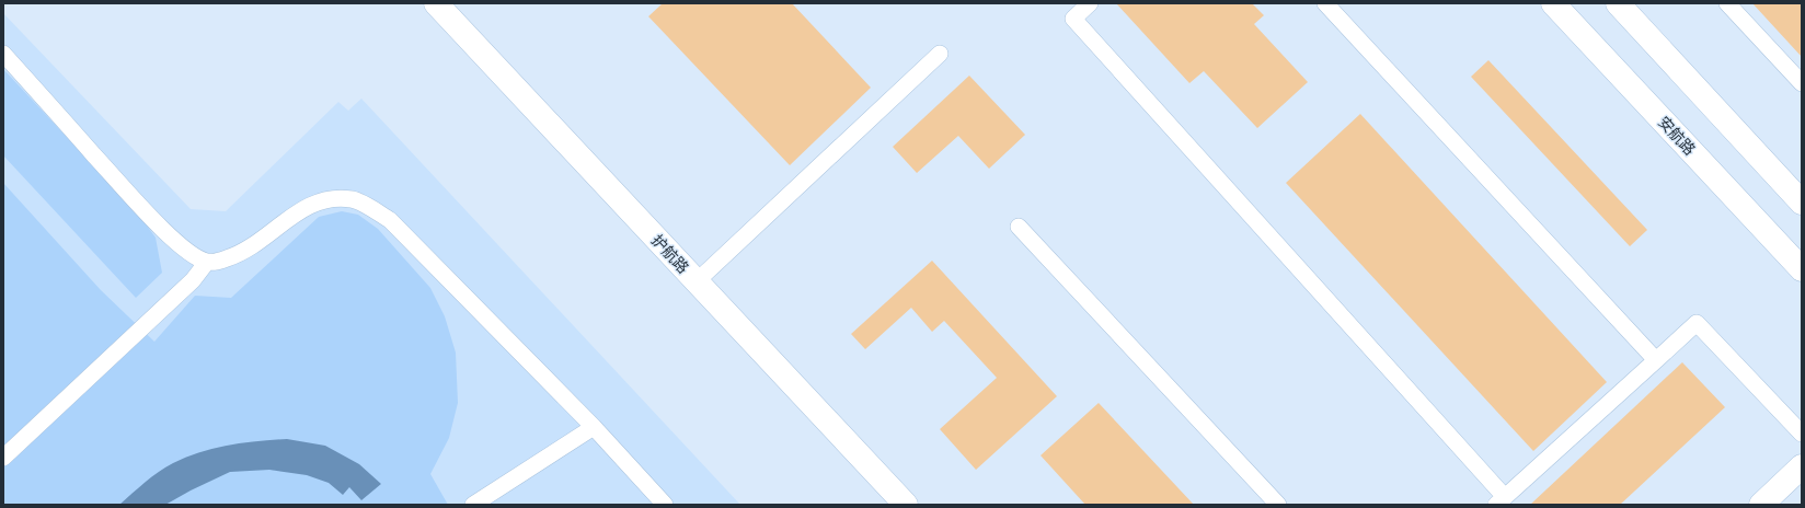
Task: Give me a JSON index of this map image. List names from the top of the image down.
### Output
{
  "streets": {
    "street": ["安航路", "护航路"]
  }
}
